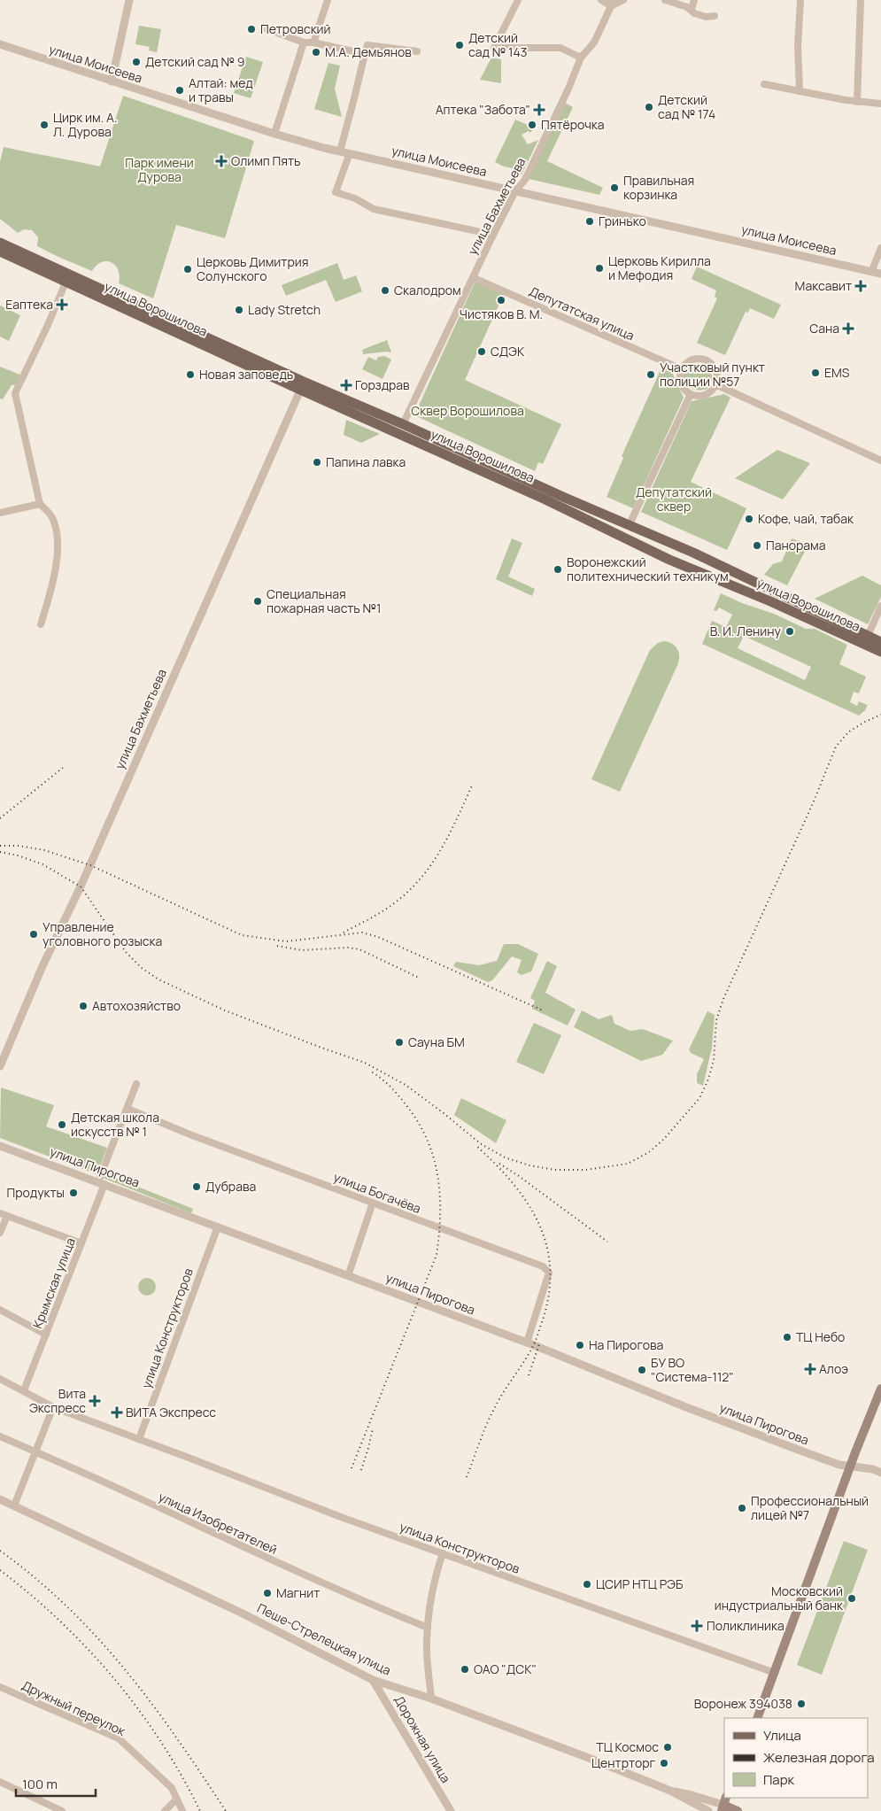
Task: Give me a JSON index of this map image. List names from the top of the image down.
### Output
{
  "streets": {
    "main road": ["улица Ворошилова", "Пеше-Стрелецкая улица"],
    "street": [
      "улица Моисеева",
      "улица Бахметьева",
      "Депутатская улица",
      "улица Пирогова",
      "улица Богачёва",
      "Крымская улица",
      "улица Конструкторов",
      "улица Изобретателей",
      "Дружный переулок",
      "Дорожная улица"
    ]
  },
  "crossings": [
    ["улица Моисеева", "улица Бахметьева"],
    ["улица Бахметьева", "улица Ворошилова"],
    ["улица Бахметьева", "Депутатская улица"],
    ["улица Пирогова", "улица Богачёва"],
    ["улица Пирогова", "Крымская улица"],
    ["улица Пирогова", "улица Конструкторов"],
    ["улица Богачёва", "Крымская улица"],
    ["Крымская улица", "улица Конструкторов"],
    ["Пеше-Стрелецкая улица", "Дорожная улица"]
  ],
  "parks": ["Парк имени Дурова", "Сквер Ворошилова", "Депутатский сквер"],
  "places": {
    "other": [
      "Петровский",
      "Детский сад № 143",
      "М.А. Демьянов",
      "Детский сад № 9",
      "Алтай: мед и травы",
      "Детский сад № 174",
      "Цирк им. А. Л. Дурова",
      "Пятёрочка",
      "Правильная корзинка",
      "Гринько",
      "Церковь Кирилла и Мефодия",
      "Церковь Димитрия Солунского",
      "Скалодром",
      "Чистяков В. М.",
      "Lady Stretch",
      "СДЭК",
      "EMS",
      "Новая заповедь",
      "Участковый пункт полиции №57",
      "Папина лавка",
      "Кофе, чай, табак",
      "Панорама",
      "Воронежский политехнический техникум",
      "Специальная пожарная часть №1",
      "В. И. Ленину",
      "Управление уголовного розыска",
      "Автохозяйство",
      "Сауна БМ",
      "Детская школа искусств № 1",
      "Дубрава",
      "Продукты",
      "ТЦ Небо",
      "На Пирогова",
      "БУ ВО \"Система-112\"",
      "Профессиональный лицей №7",
      "ЦСИР НТЦ РЭБ",
      "Магнит",
      "Московский индустриальный банк",
      "ОАО \"ДСК\"",
      "Воронеж 394038",
      "ТЦ Космос",
      "Центрторг"
    ],
    "health": [
      "Аптека \"Забота\"",
      "Олимп Пять",
      "Максавит",
      "Еаптека",
      "Сана",
      "Горздрав",
      "Алоэ",
      "Вита Экспресс",
      "ВИТА Экспресс",
      "Поликлиника"
    ]
  },
  "legend": ["Улица", "Железная дорога", "Парк"],
  "scale_bar": "100 m"
}
